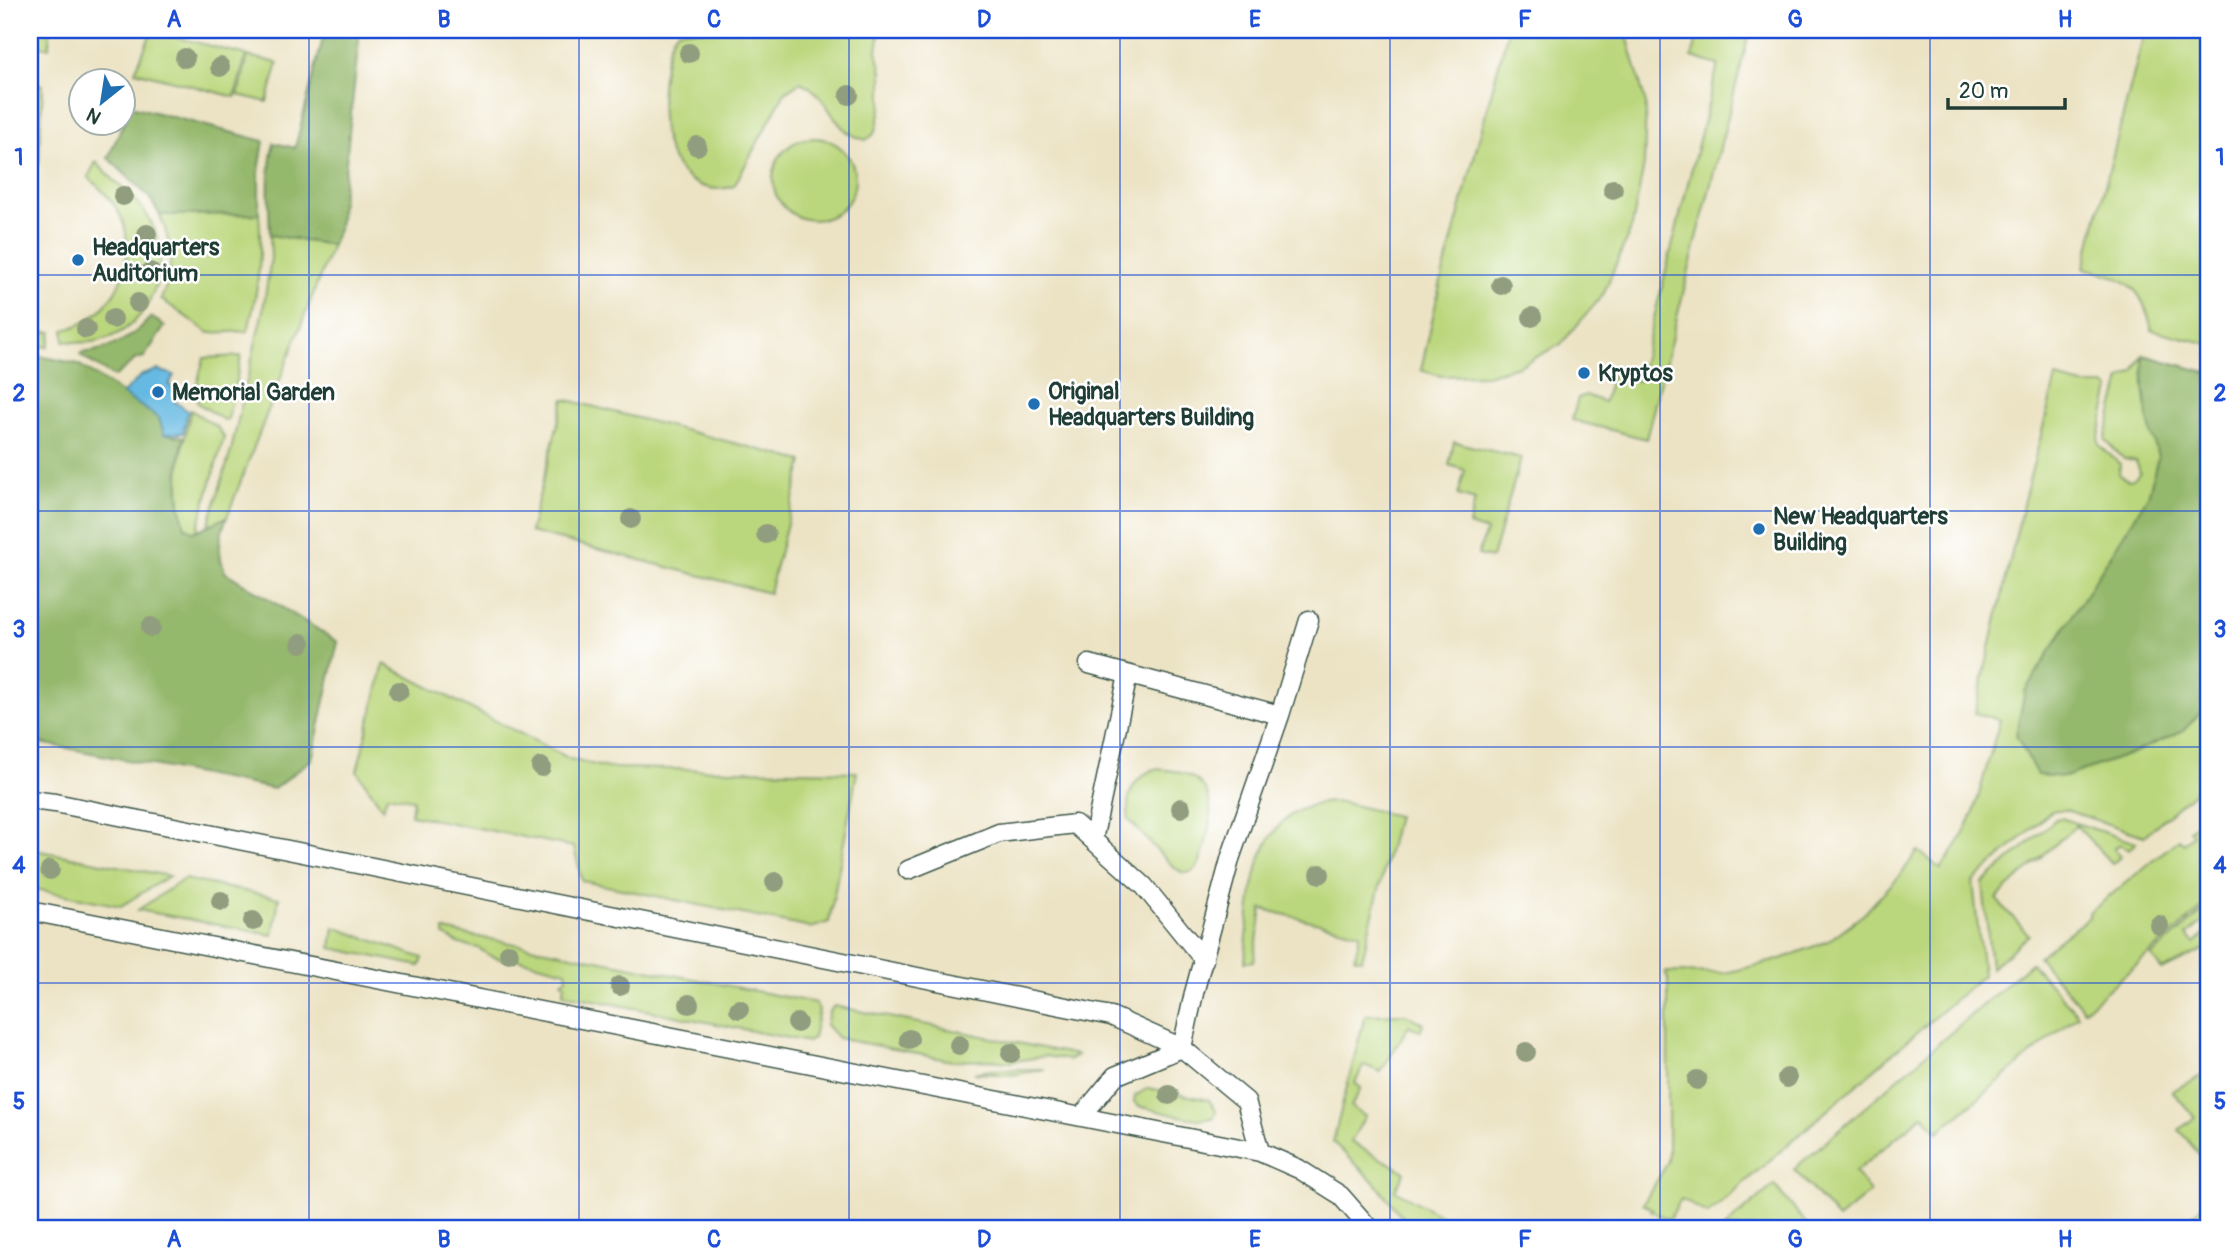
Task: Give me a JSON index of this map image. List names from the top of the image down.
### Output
{
  "places": [
    "Headquarters Auditorium",
    "Kryptos",
    "Memorial Garden",
    "Original Headquarters Building",
    "New Headquarters Building"
  ],
  "scale_bar": "20 m",
  "north": "bottom left",
  "grid": {
    "columns": [
      "A",
      "B",
      "C",
      "D",
      "E",
      "F",
      "G",
      "H"
    ],
    "rows": [
      "1",
      "2",
      "3",
      "4",
      "5"
    ]
  }
}
